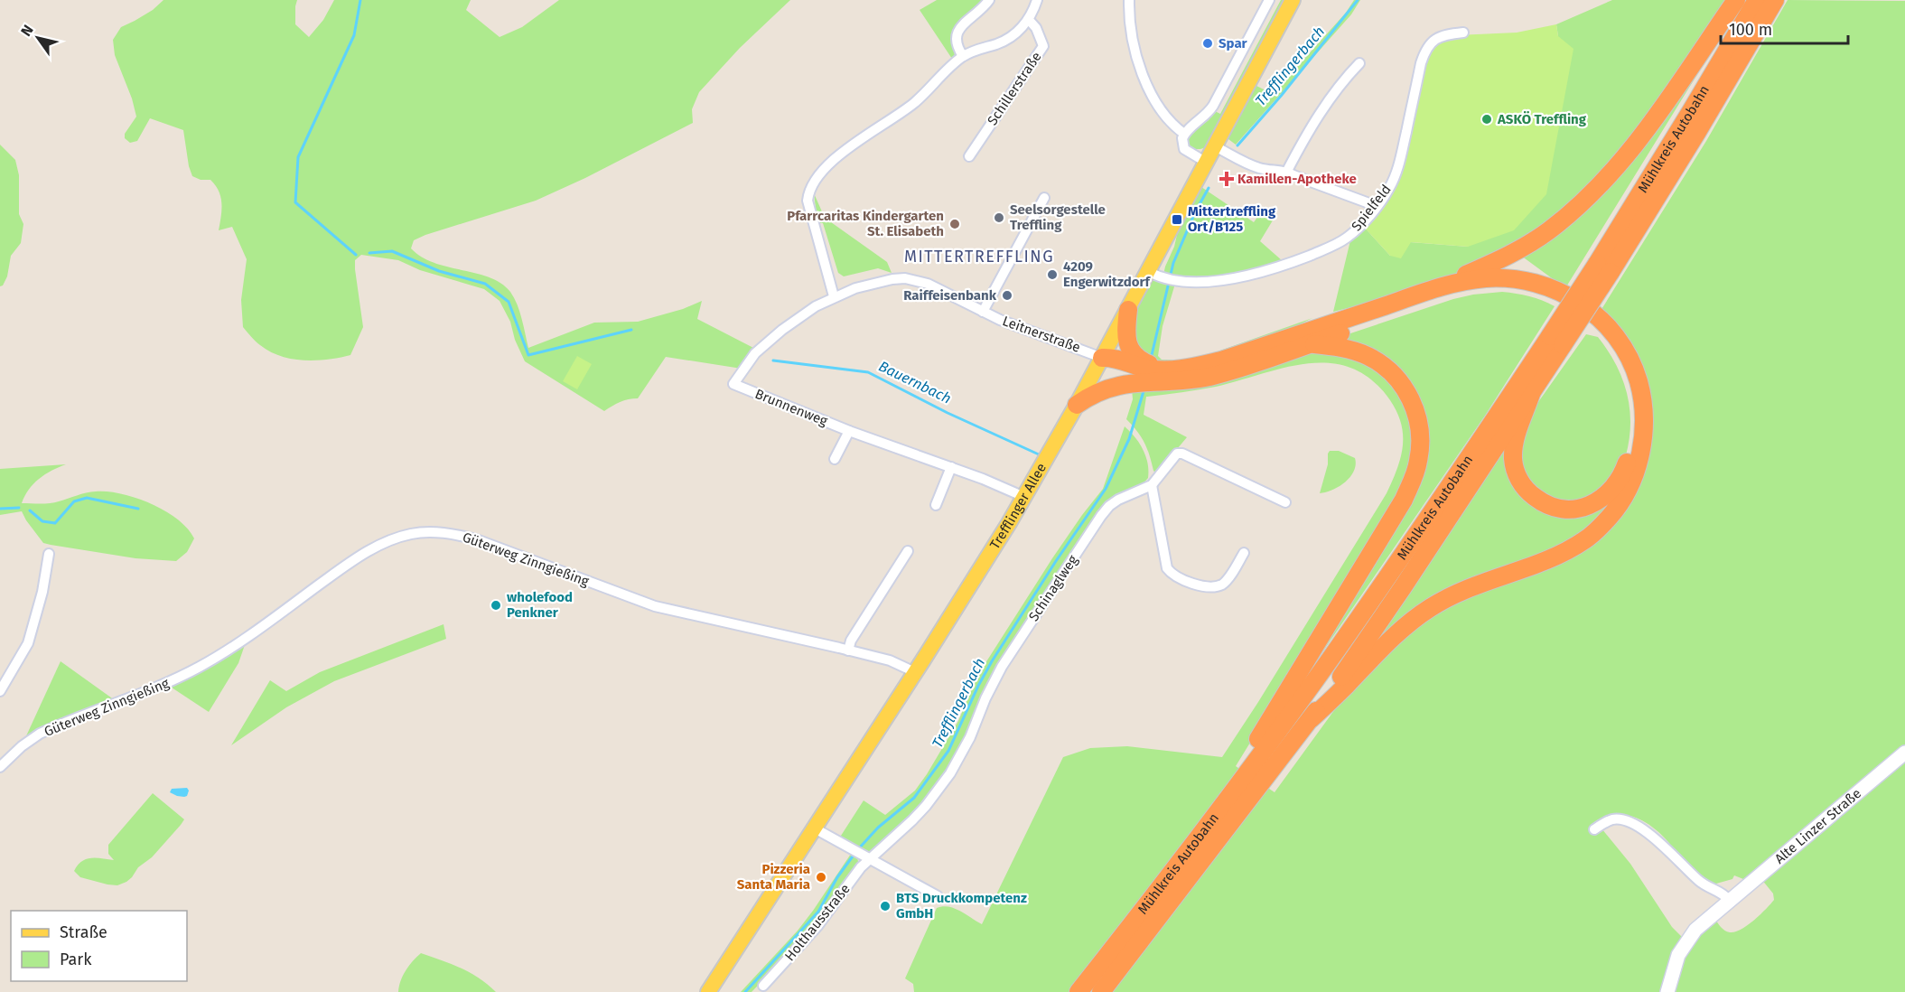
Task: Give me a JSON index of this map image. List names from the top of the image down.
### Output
{
  "streets": {
    "highway": ["Mühlkreis Autobahn"],
    "main road": ["Trefflinger Allee"],
    "street": [
      "Schillerstraße",
      "Spielfeld",
      "Leitnerstraße",
      "Brunnenweg",
      "Güterweg Zinngießing",
      "Schinaglweg",
      "Alte Linzer Straße",
      "Holthausstraße"
    ]
  },
  "crossings": [
    ["Spielfeld", "Trefflinger Allee"],
    ["Leitnerstraße", "Brunnenweg"],
    ["Leitnerstraße", "Trefflinger Allee"],
    ["Brunnenweg", "Trefflinger Allee"],
    ["Trefflinger Allee", "Güterweg Zinngießing"],
    ["Schinaglweg", "Holthausstraße"]
  ],
  "districts": ["MITTERTREFFLING"],
  "water": ["Trefflingerbach", "Bauernbach"],
  "places": {
    "other": [
      "Spar",
      "ASKÖ Treffling",
      "Seelsorgestelle Treffling",
      "Pfarrcaritas Kindergarten St. Elisabeth",
      "4209 Engerwitzdorf",
      "Raiffeisenbank",
      "wholefood Penkner",
      "Pizzeria Santa Maria",
      "BTS Druckkompetenz GmbH"
    ],
    "health": ["Kamillen-Apotheke"],
    "transit": ["Mittertreffling Ort/B125"]
  },
  "legend": ["Straße", "Park"],
  "scale_bar": "100 m",
  "north": "top left"
}
